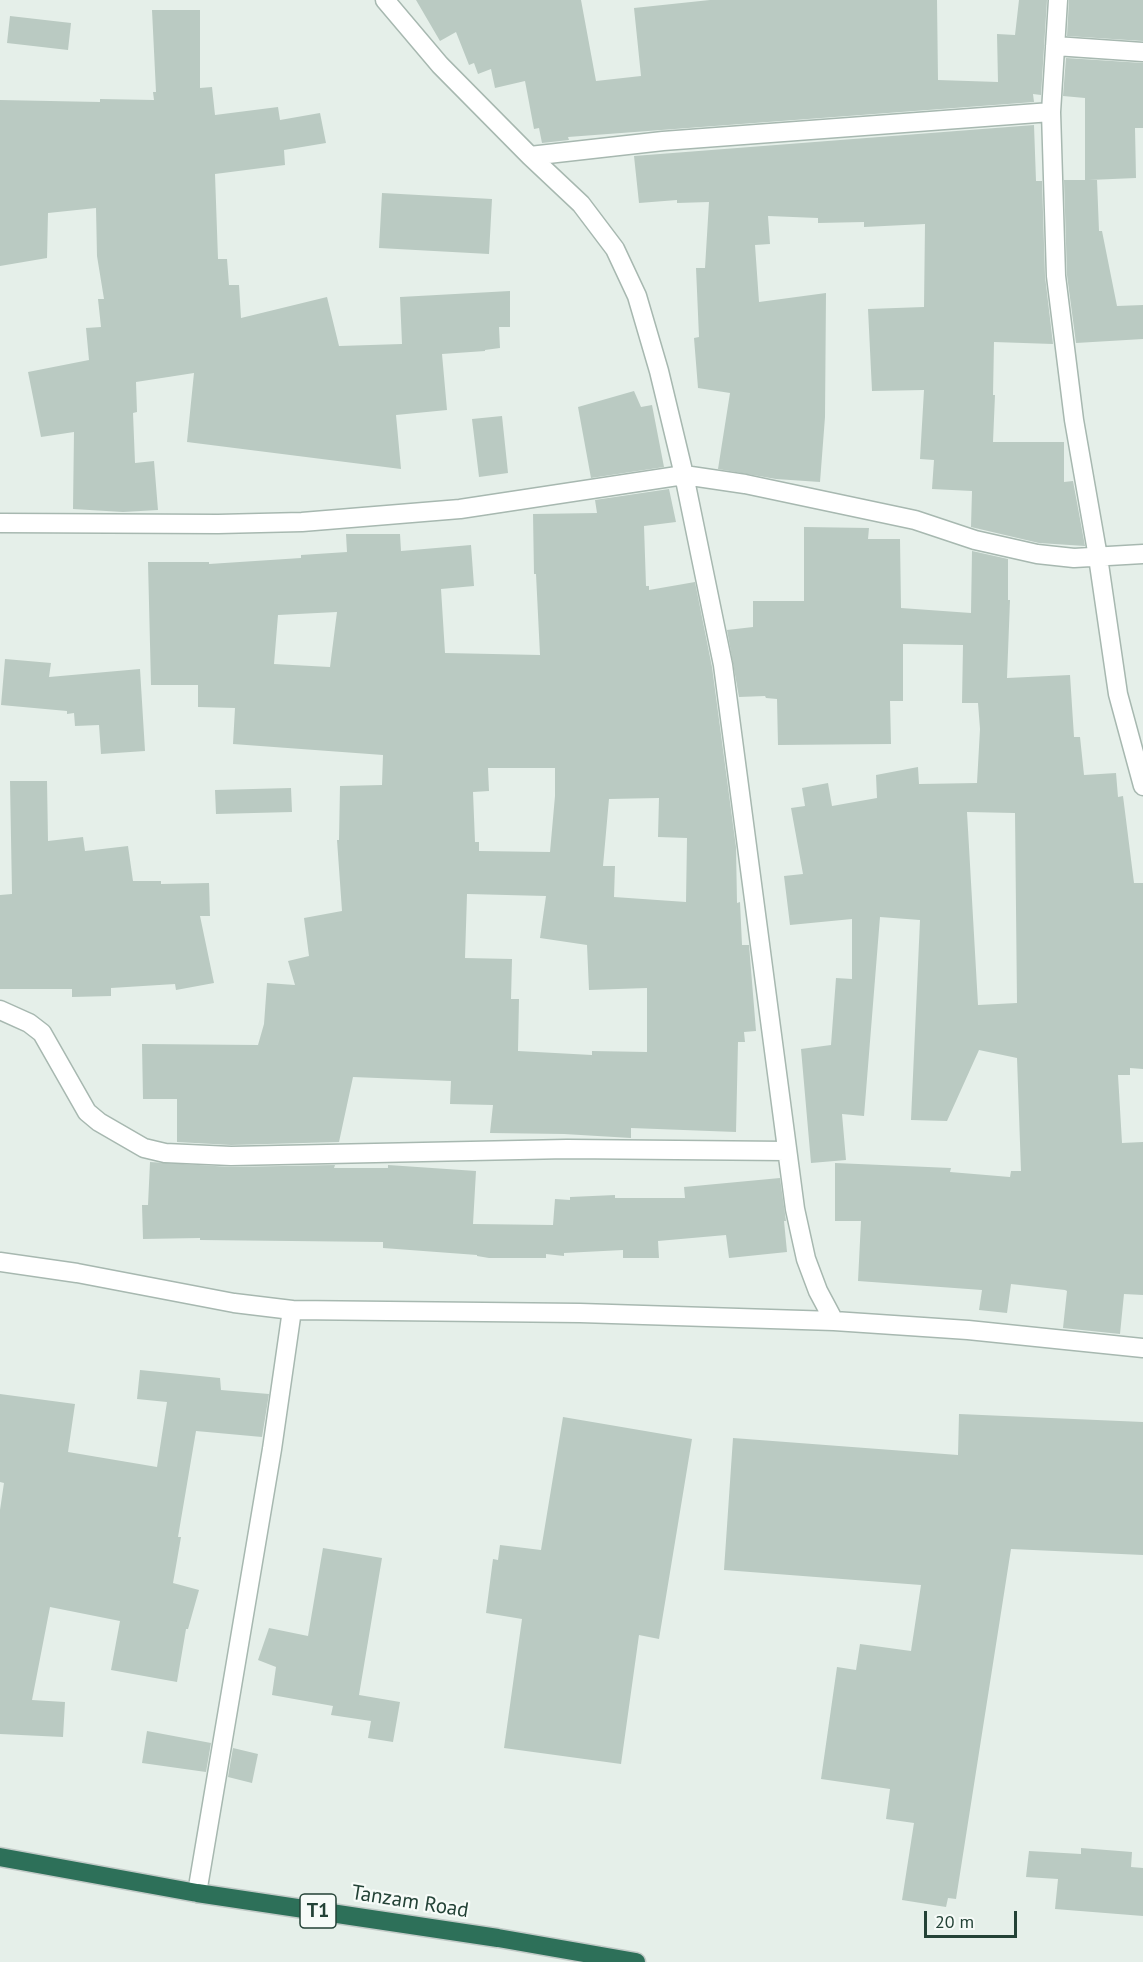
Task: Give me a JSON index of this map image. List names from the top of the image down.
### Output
{
  "streets": {
    "highway": ["Tanzam Road", "T1"]
  },
  "scale_bar": "20 m"
}
